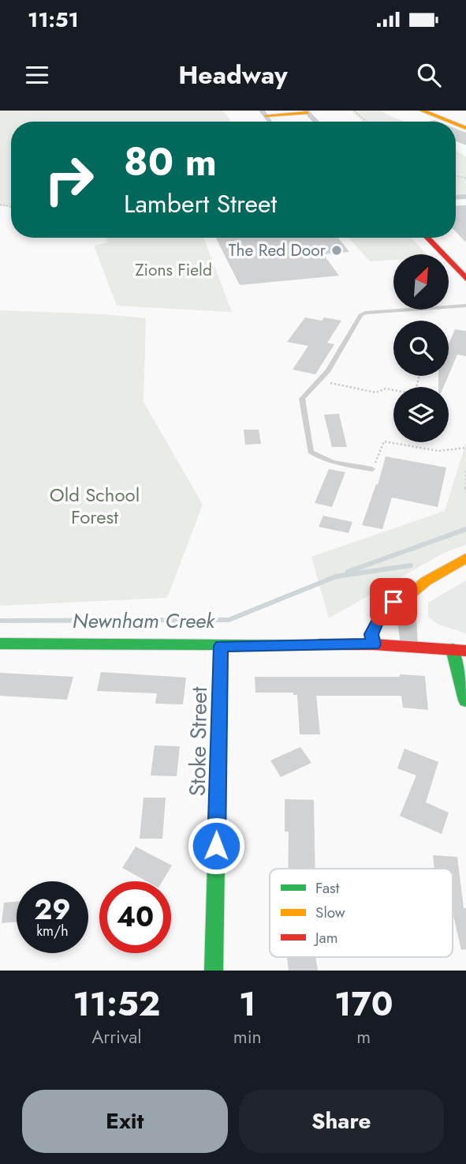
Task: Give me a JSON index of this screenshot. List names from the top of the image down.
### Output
{
  "streets": {
    "street": ["Stoke Street"]
  },
  "water": ["Newnham Creek"],
  "parks": ["Zions Field", "Old School Forest"],
  "places": ["The Red Door"],
  "legend": ["Fast", "Slow", "Jam"],
  "north": "top right",
  "page": {
    "status": "11:51",
    "header": "Headway",
    "turn": ["80 m", "Lambert Street"],
    "speed": "29 km/h",
    "limit": "40",
    "eta": [
      "11:52",
      "Arrival",
      "1",
      "min",
      "170",
      "m"
    ],
    "buttons": ["Exit", "Share"]
  }
}
